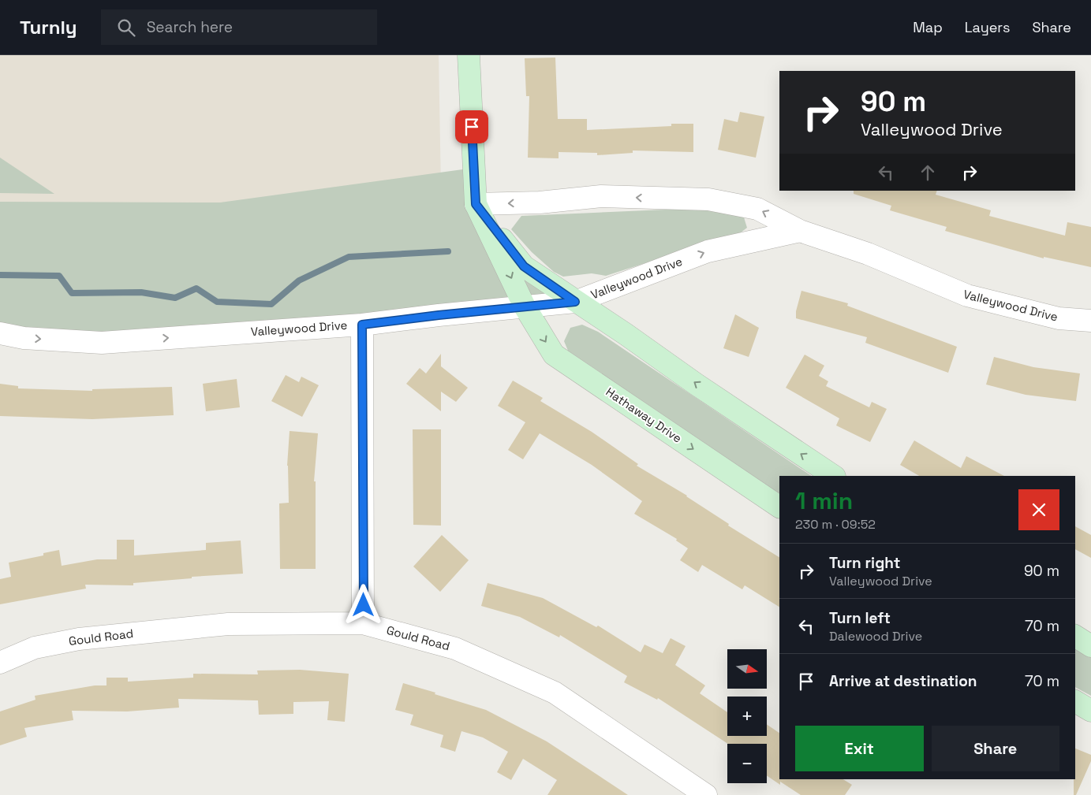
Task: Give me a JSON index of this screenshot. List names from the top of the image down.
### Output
{
  "streets": {
    "street": ["Valleywood Drive", "Hathaway Drive", "Gould Road"]
  },
  "crossings": [
    ["Valleywood Drive", "Hathaway Drive"]
  ],
  "north": "right",
  "page": {
    "header": "Turnly",
    "search": "Search here",
    "nav": ["Map", "Layers", "Share"],
    "turn": ["90 m", "Valleywood Drive"],
    "heading": ["1 min", "230 m · 09:52"],
    "list": [
      {
        "name": "Turn right",
        "note": "Valleywood Drive",
        "value": "90 m"
      },
      {
        "name": "Turn left",
        "note": "Dalewood Drive",
        "value": "70 m"
      },
      {
        "name": "Arrive at destination",
        "value": "70 m"
      }
    ],
    "map_buttons": ["+", "−"],
    "buttons": ["Exit", "Share"]
  }
}
